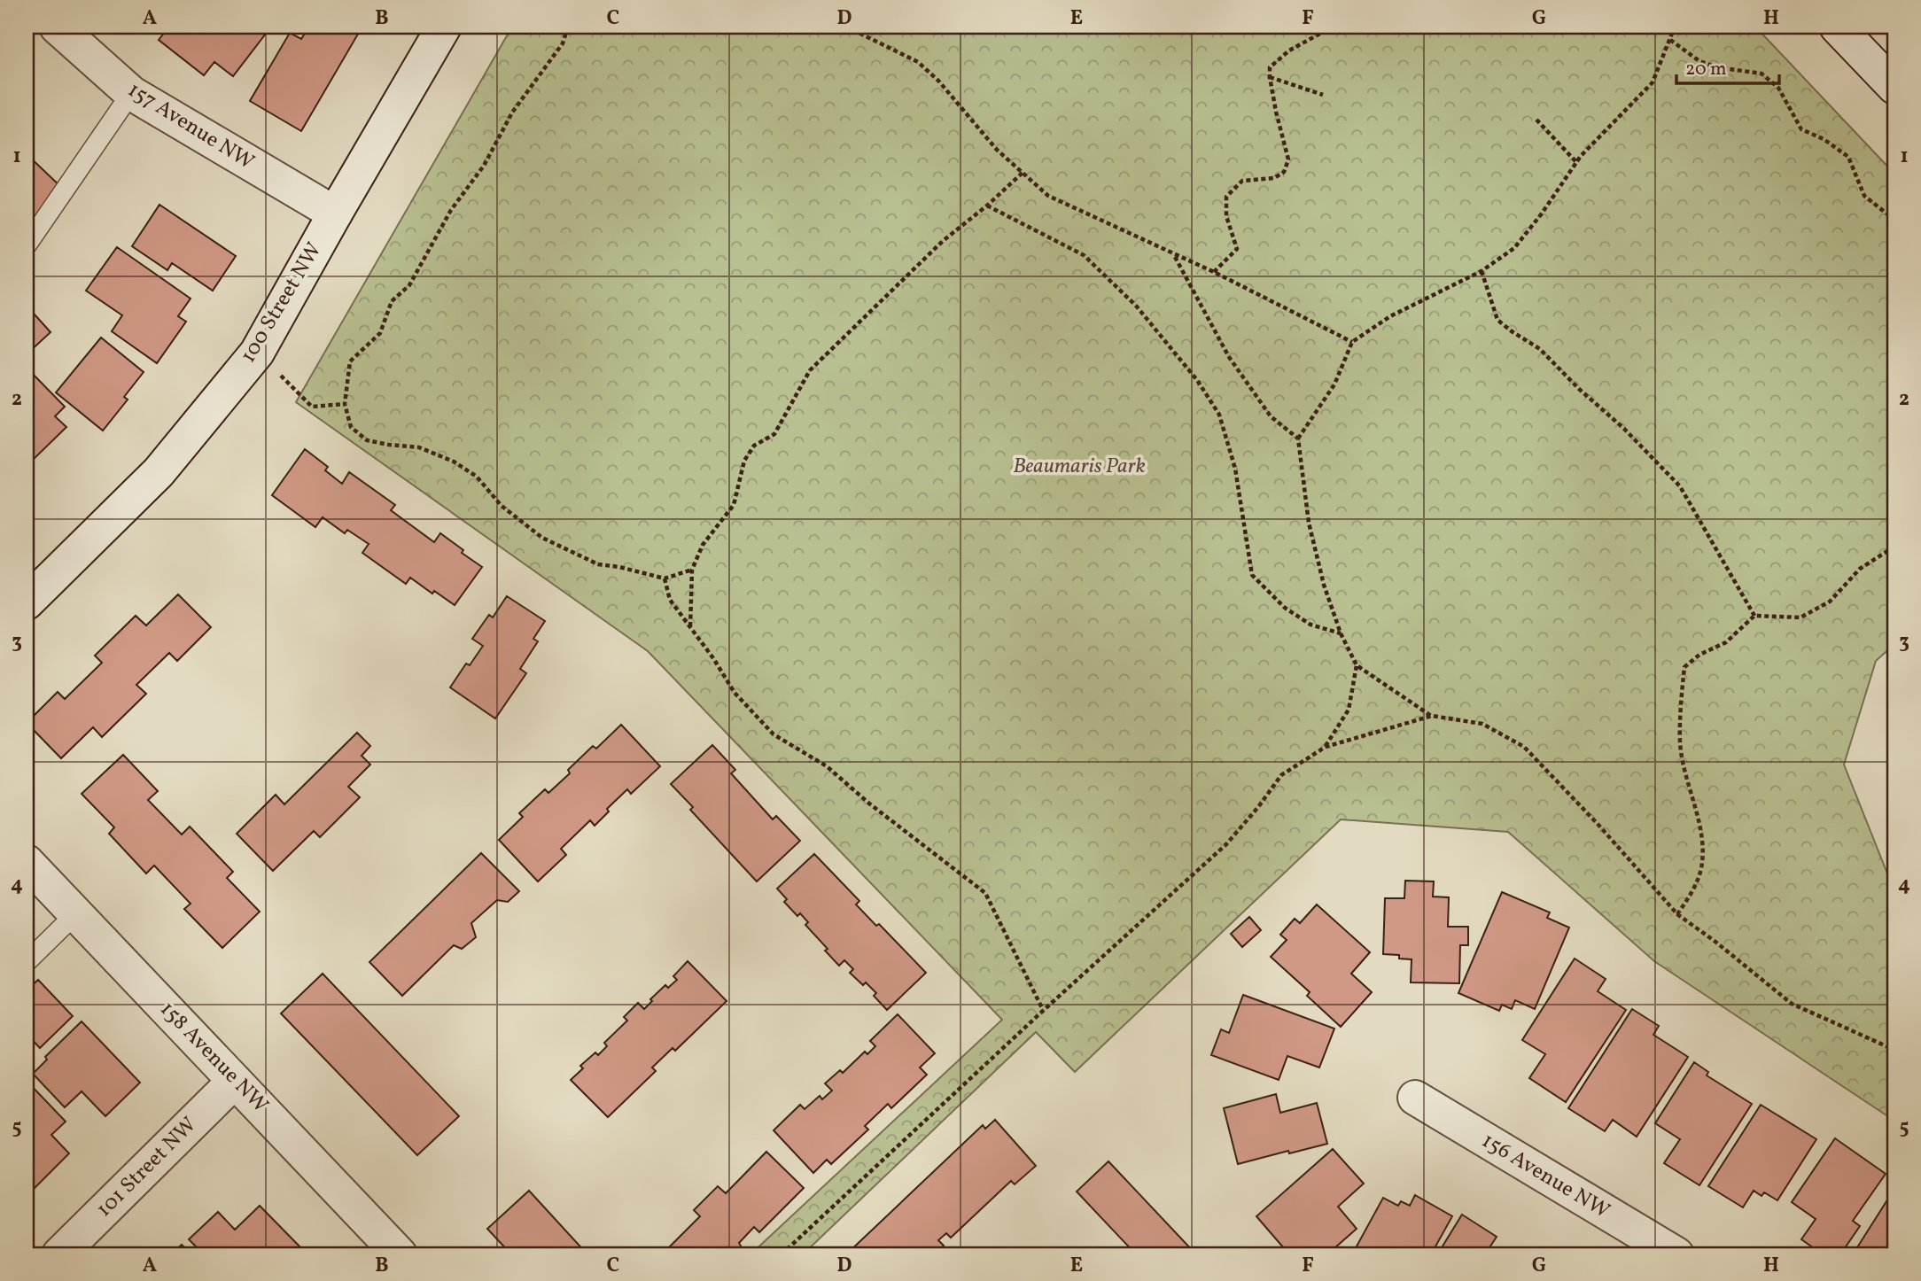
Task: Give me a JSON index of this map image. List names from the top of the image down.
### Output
{
  "streets": {
    "street": [
      "157 Avenue NW",
      "100 Street NW",
      "158 Avenue NW",
      "101 Street NW",
      "156 Avenue NW"
    ]
  },
  "crossings": [
    ["157 Avenue NW", "100 Street NW"],
    ["158 Avenue NW", "101 Street NW"]
  ],
  "parks": ["Beaumaris Park"],
  "scale_bar": "20 m",
  "grid": {
    "columns": [
      "A",
      "B",
      "C",
      "D",
      "E",
      "F",
      "G",
      "H"
    ],
    "rows": [
      "1",
      "2",
      "3",
      "4",
      "5"
    ]
  }
}
